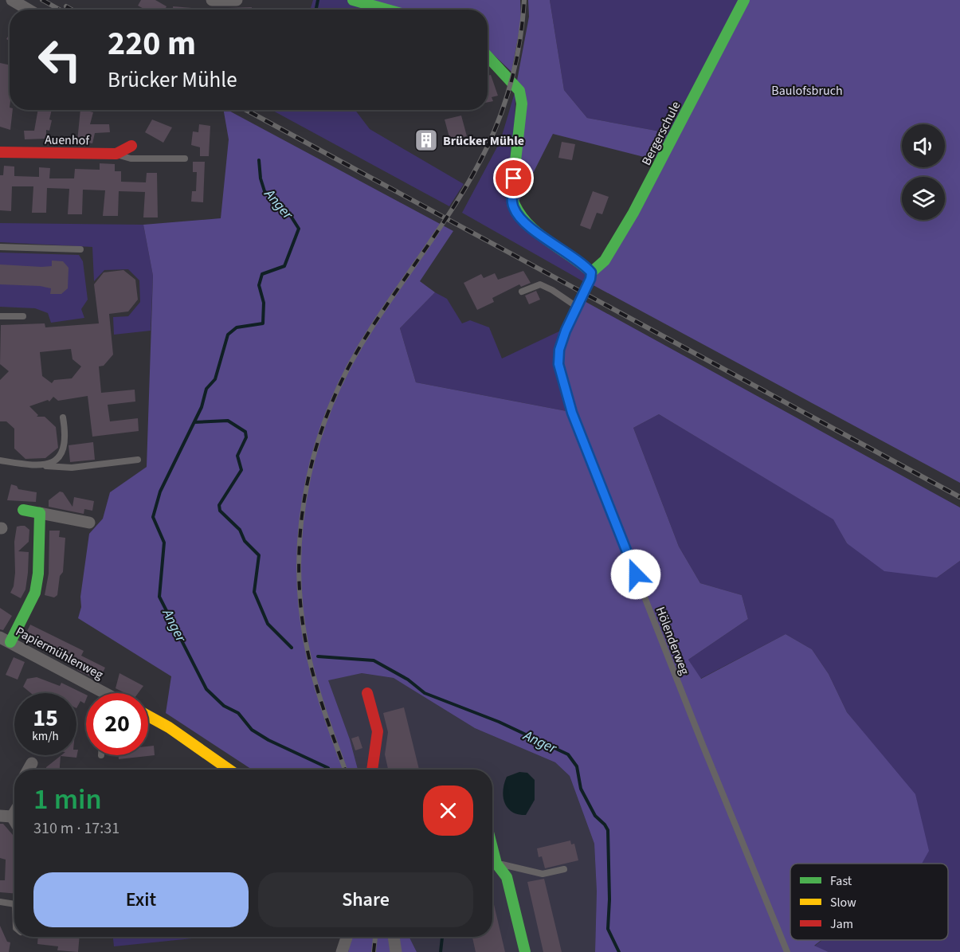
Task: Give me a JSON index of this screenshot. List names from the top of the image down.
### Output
{
  "streets": {
    "street": ["Bergerschule", "Auenhof", "Papiermühlenweg"],
    "lane": ["Hölenderweg"]
  },
  "crossings": [
    ["Bergerschule", "Hölenderweg"]
  ],
  "water": ["Anger"],
  "parks": ["Baulofsbruch"],
  "places": {
    "building": ["Brücker Mühle"]
  },
  "legend": ["Fast", "Slow", "Jam"],
  "page": {
    "turn": ["220 m", "Brücker Mühle"],
    "speed": "15 km/h",
    "limit": "20",
    "heading": ["1 min", "310 m · 17:31"],
    "buttons": ["Exit", "Share"]
  }
}
